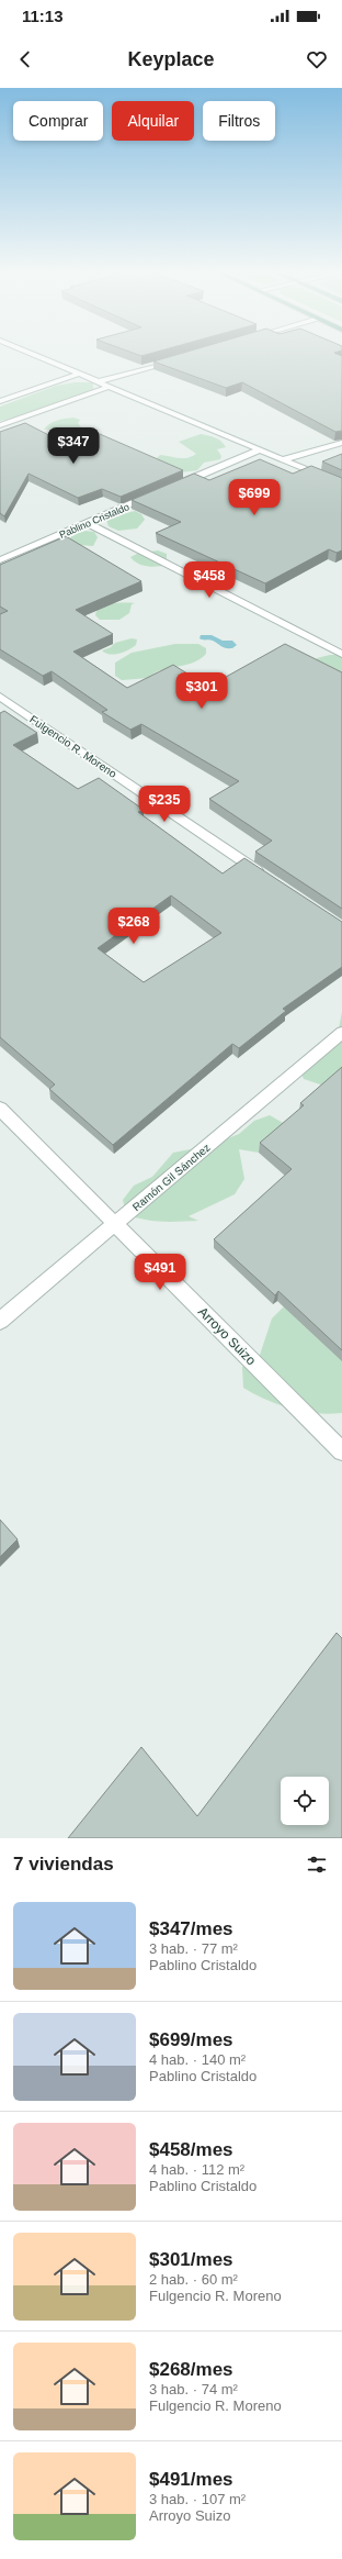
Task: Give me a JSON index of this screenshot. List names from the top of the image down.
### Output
{
  "streets": {
    "street": [
      "Pablino Cristaldo",
      "Fulgencio R. Moreno",
      "Ramón Gil Sánchez",
      "Arroyo Suizo"
    ]
  },
  "crossings": [
    ["Ramón Gil Sánchez", "Arroyo Suizo"]
  ],
  "page": {
    "status": "11:13",
    "header": "Keyplace",
    "chip": ["Comprar", "Alquilar", "Filtros"],
    "price": [
      "$347",
      "$699",
      "$458",
      "$301",
      "$235",
      "$268",
      "$491"
    ],
    "heading": "7 viviendas",
    "list": [
      {
        "name": "$347/mes",
        "note": "3 hab. · 77 m² · Pablino Cristaldo"
      },
      {
        "name": "$699/mes",
        "note": "4 hab. · 140 m² · Pablino Cristaldo"
      },
      {
        "name": "$458/mes",
        "note": "4 hab. · 112 m² · Pablino Cristaldo"
      },
      {
        "name": "$301/mes",
        "note": "2 hab. · 60 m² · Fulgencio R. Moreno"
      },
      {
        "name": "$268/mes",
        "note": "3 hab. · 74 m² · Fulgencio R. Moreno"
      },
      {
        "name": "$491/mes",
        "note": "3 hab. · 107 m² · Arroyo Suizo"
      }
    ]
  }
}
